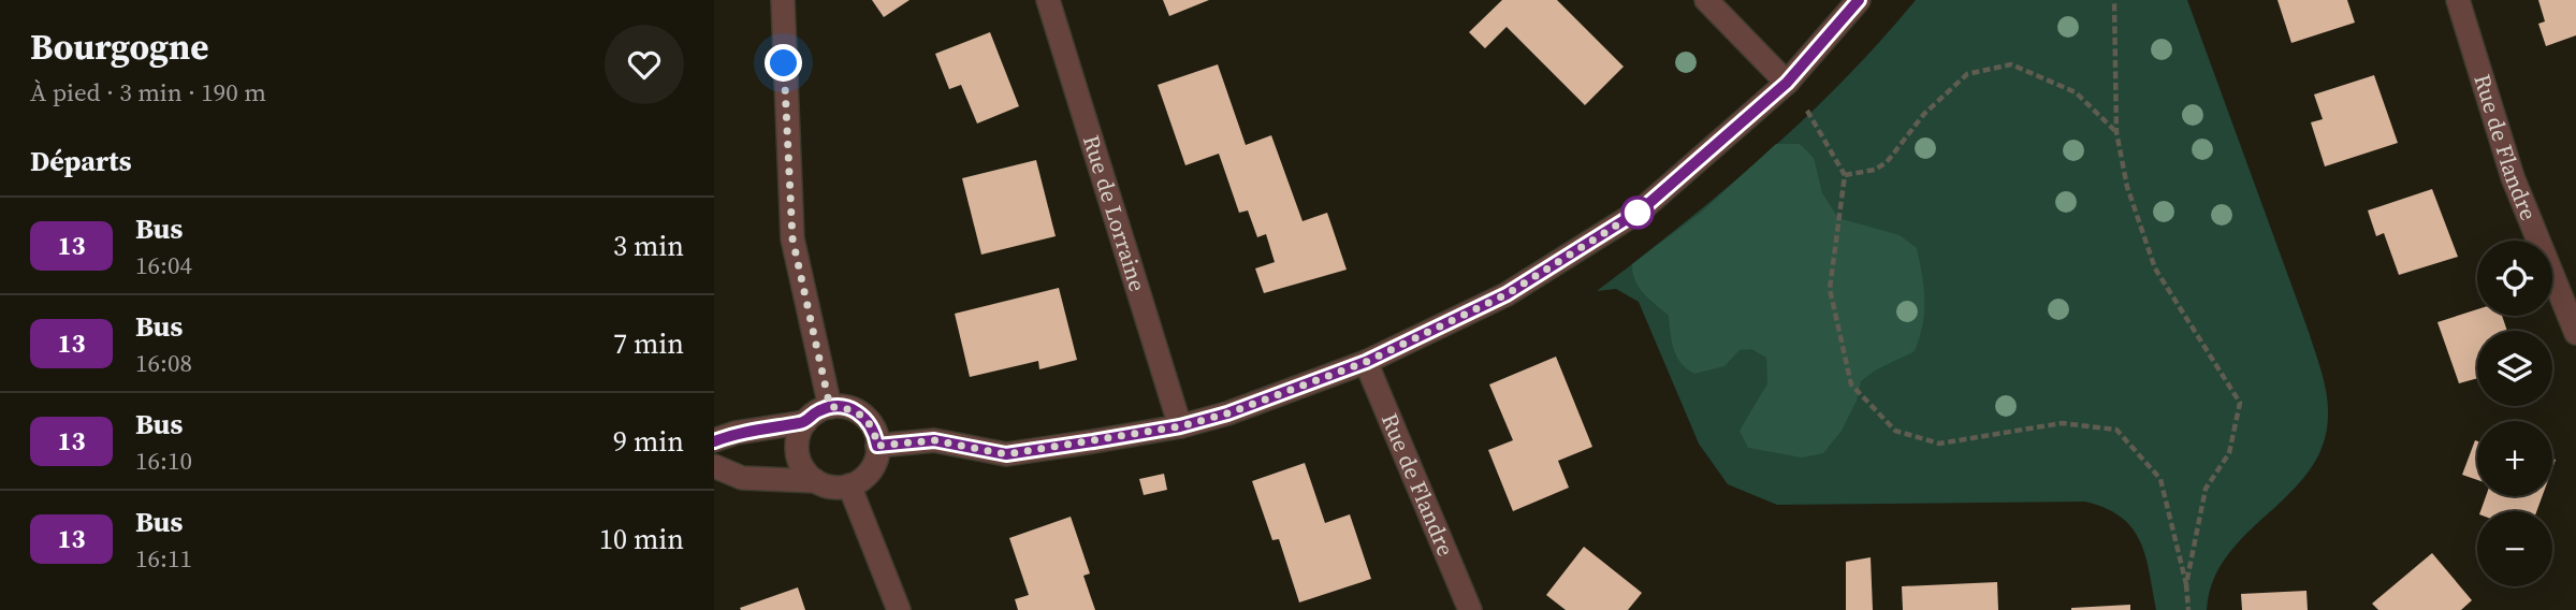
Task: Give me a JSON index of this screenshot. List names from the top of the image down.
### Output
{
  "streets": {
    "street": ["Rue de Flandre", "Rue de Lorraine"]
  },
  "lines": ["bus line 13"],
  "page": {
    "heading": [
      ["Bourgogne", "À pied · 3 min · 190 m"],
      "Départs"
    ],
    "list": [
      {
        "mark": "13",
        "name": "Bus",
        "note": "16:04",
        "value": "3 min"
      },
      {
        "mark": "13",
        "name": "Bus",
        "note": "16:08",
        "value": "7 min"
      },
      {
        "mark": "13",
        "name": "Bus",
        "note": "16:10",
        "value": "9 min"
      },
      {
        "mark": "13",
        "name": "Bus",
        "note": "16:11",
        "value": "10 min"
      }
    ],
    "map_buttons": ["+", "−"]
  }
}
